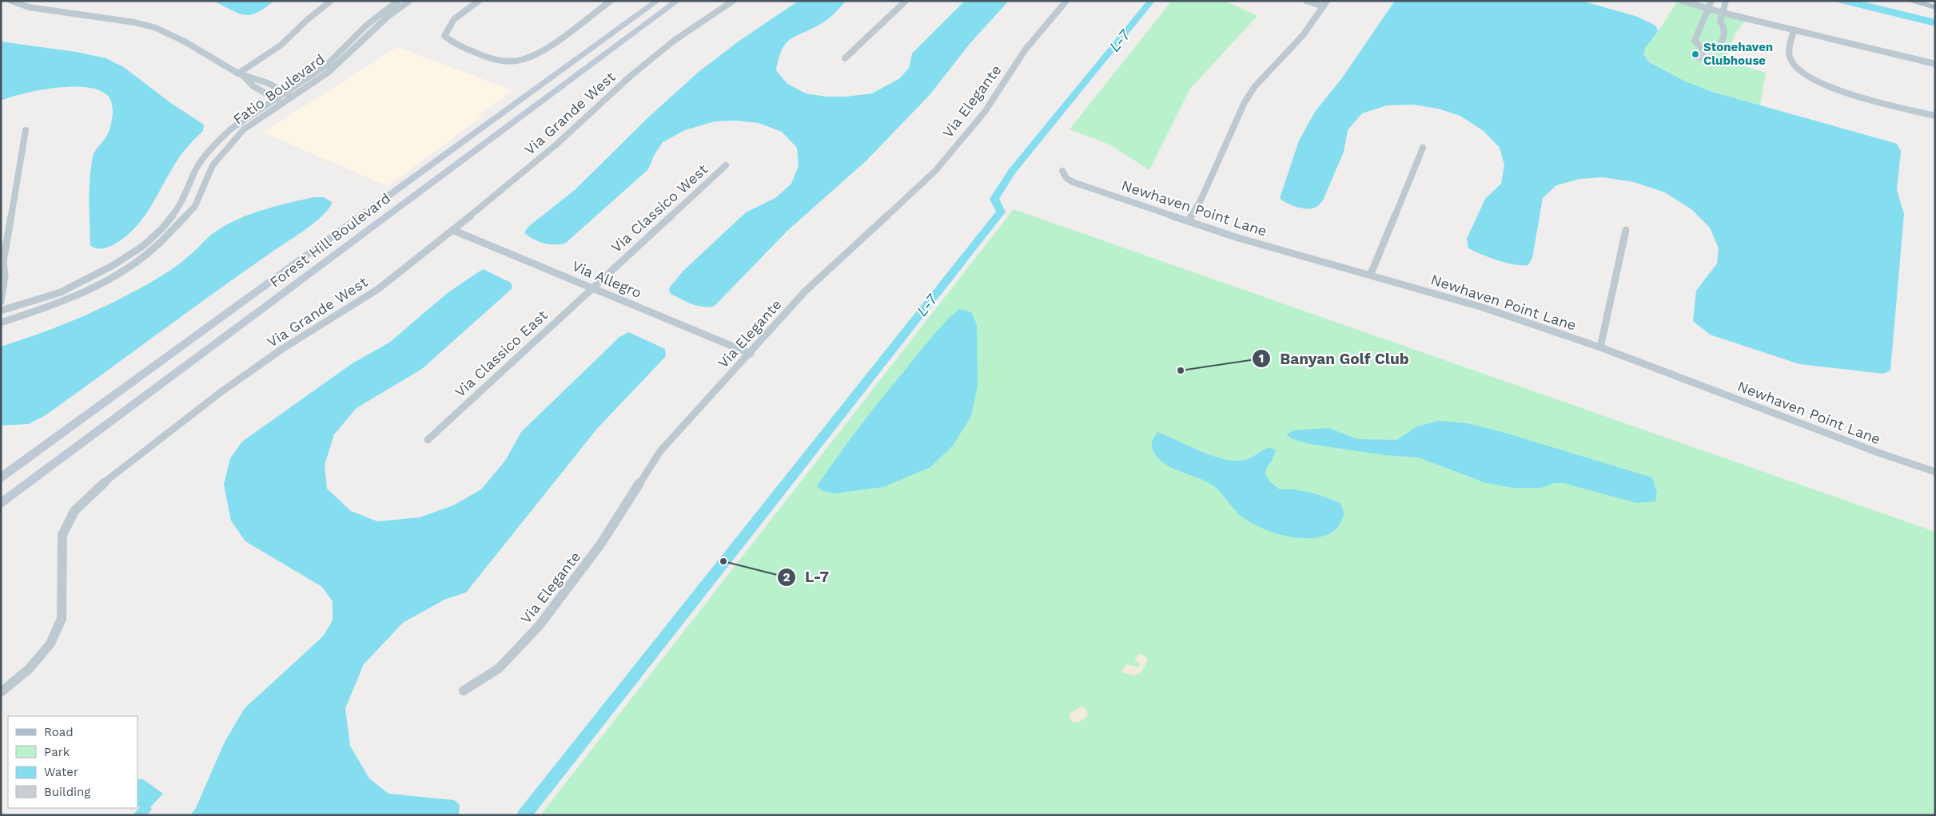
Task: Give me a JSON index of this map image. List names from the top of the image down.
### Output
{
  "streets": {
    "main road": ["Forest Hill Boulevard"],
    "street": [
      "Fatio Boulevard",
      "Via Elegante",
      "Via Grande West",
      "Via Classico West",
      "Newhaven Point Lane",
      "Via Allegro",
      "Via Classico East"
    ]
  },
  "crossings": [
    ["Via Elegante", "Via Allegro"],
    ["Via Grande West", "Via Allegro"],
    ["Via Classico West", "Via Allegro"],
    ["Via Classico West", "Via Classico East"],
    ["Via Allegro", "Via Classico East"]
  ],
  "water": ["L-7"],
  "places": ["Stonehaven Clubhouse", "Banyan Golf Club", "L-7"],
  "legend": [
    "Road",
    "Park",
    "Water",
    "Building"
  ]
}
